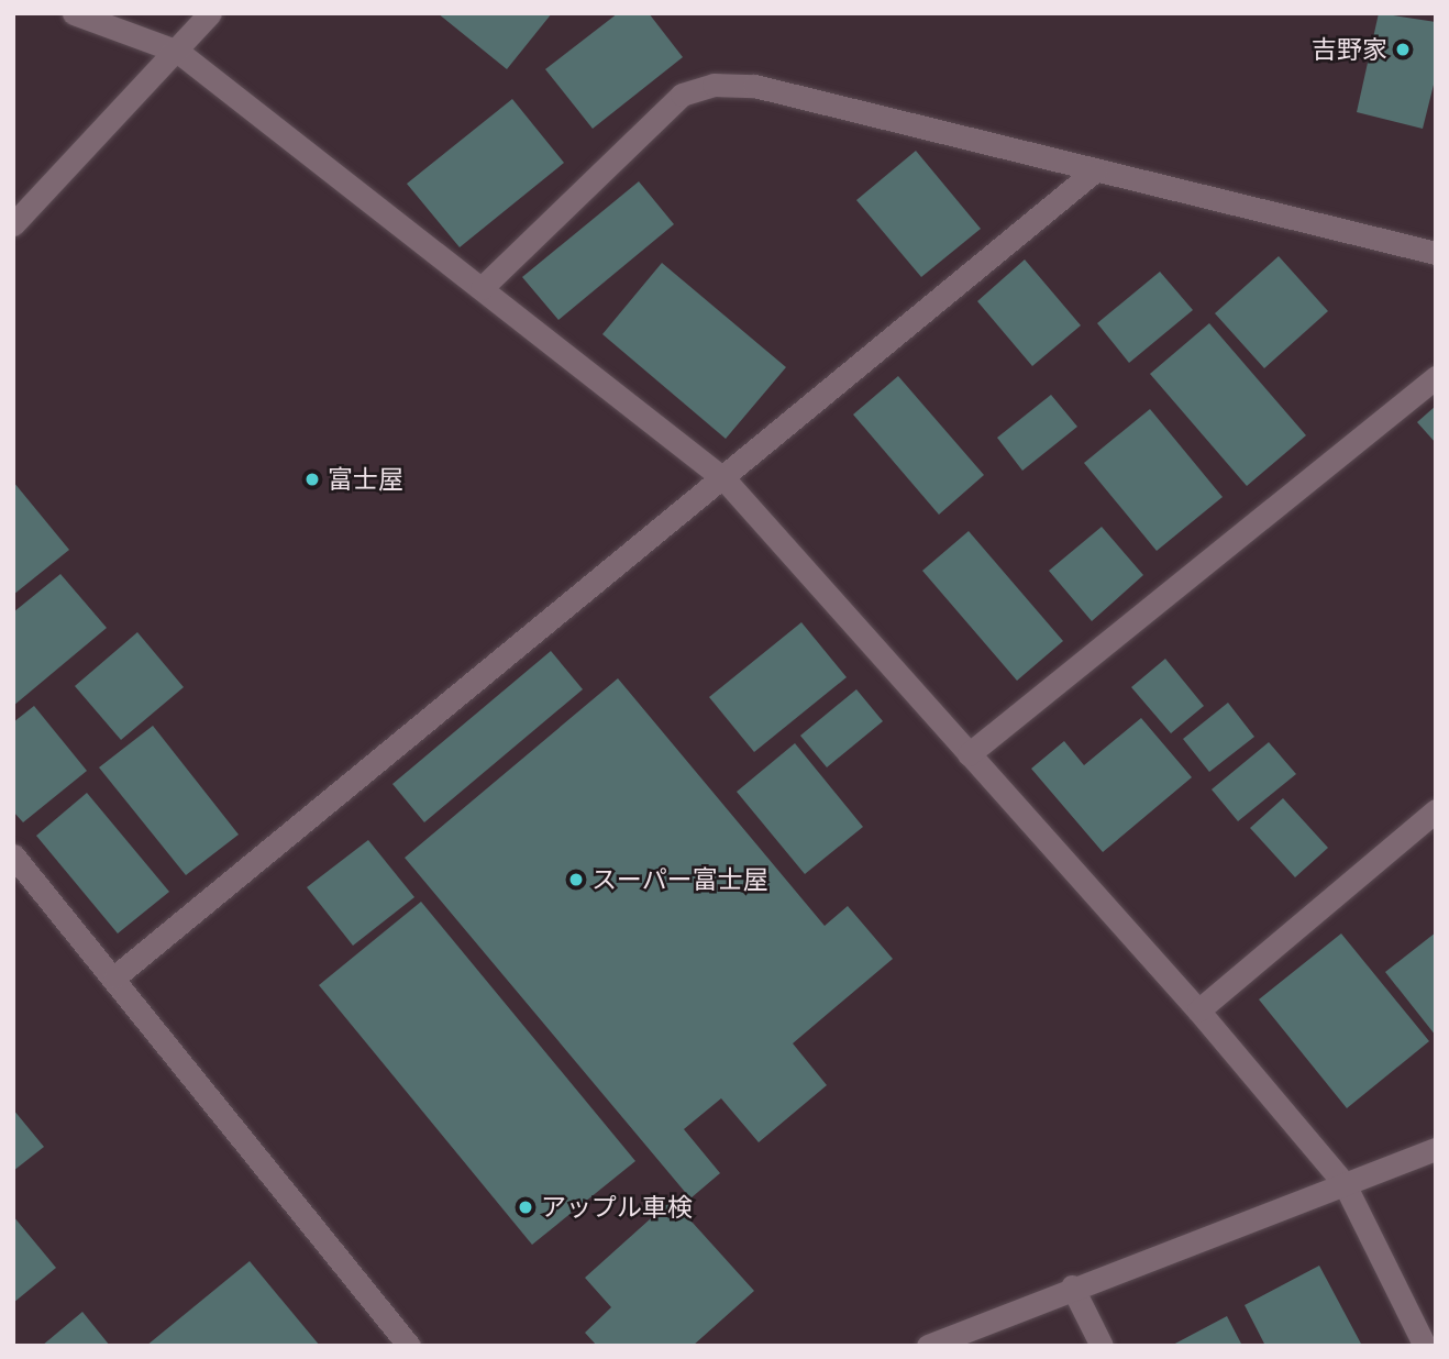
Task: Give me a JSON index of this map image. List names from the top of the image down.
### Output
{
  "places": [
    "吉野家",
    "富士屋",
    "スーパー富士屋",
    "アップル車検"
  ]
}
